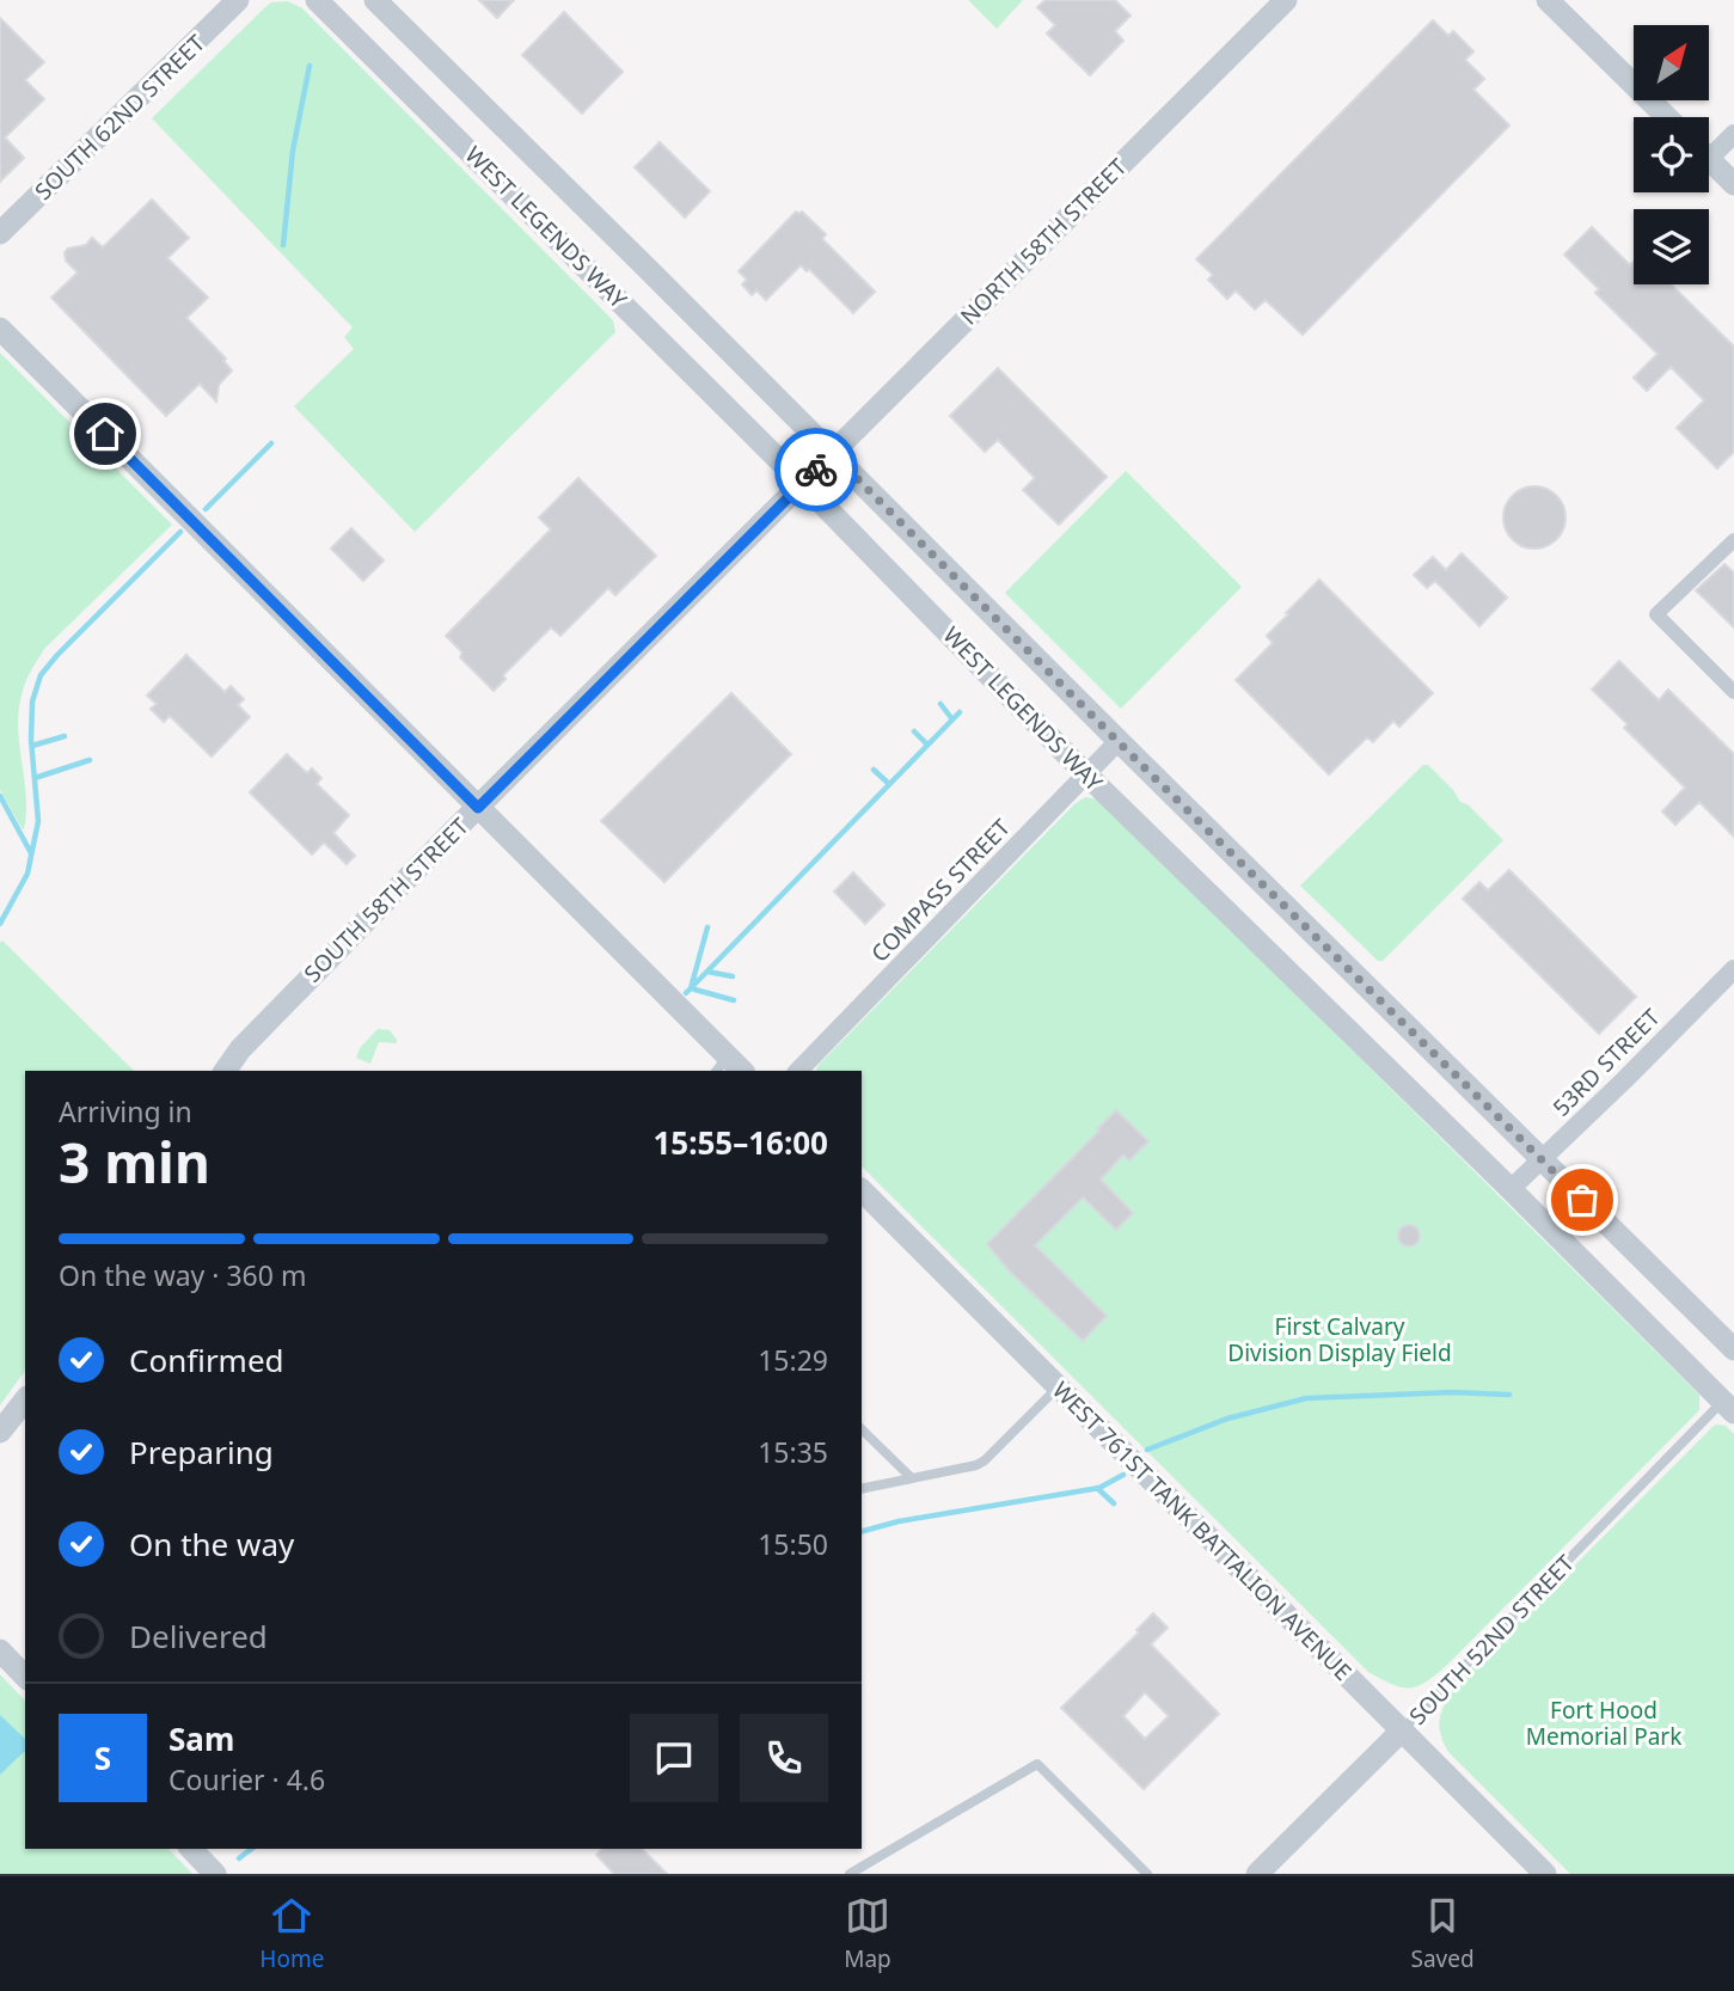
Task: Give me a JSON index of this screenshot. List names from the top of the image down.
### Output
{
  "streets": {
    "street": [
      "SOUTH 62ND STREET",
      "WEST LEGENDS WAY",
      "NORTH 58TH STREET",
      "COMPASS STREET",
      "SOUTH 58TH STREET",
      "53RD STREET",
      "WEST 761ST TANK BATTALION AVENUE",
      "SOUTH 52ND STREET"
    ]
  },
  "crossings": [
    ["WEST LEGENDS WAY", "NORTH 58TH STREET"],
    ["WEST LEGENDS WAY", "COMPASS STREET"],
    ["WEST LEGENDS WAY", "SOUTH 58TH STREET"],
    ["WEST LEGENDS WAY", "53RD STREET"],
    ["WEST LEGENDS WAY", "SOUTH 52ND STREET"],
    ["NORTH 58TH STREET", "SOUTH 58TH STREET"],
    ["WEST 761ST TANK BATTALION AVENUE", "SOUTH 52ND STREET"]
  ],
  "parks": ["First Calvary Division Display Field", "Fort Hood Memorial Park"],
  "north": "top right",
  "page": {
    "heading": ["3 min", "Arriving in", "15:55–16:00"],
    "panel": ["Sam", "Courier · 4.6"],
    "bar": "On the way · 360 m",
    "list": [
      ["Confirmed", "15:29"],
      ["Preparing", "15:35"],
      ["On the way", "15:50"],
      "Delivered"
    ],
    "round": "S",
    "tabs": ["Home", "Map", "Saved"]
  }
}
